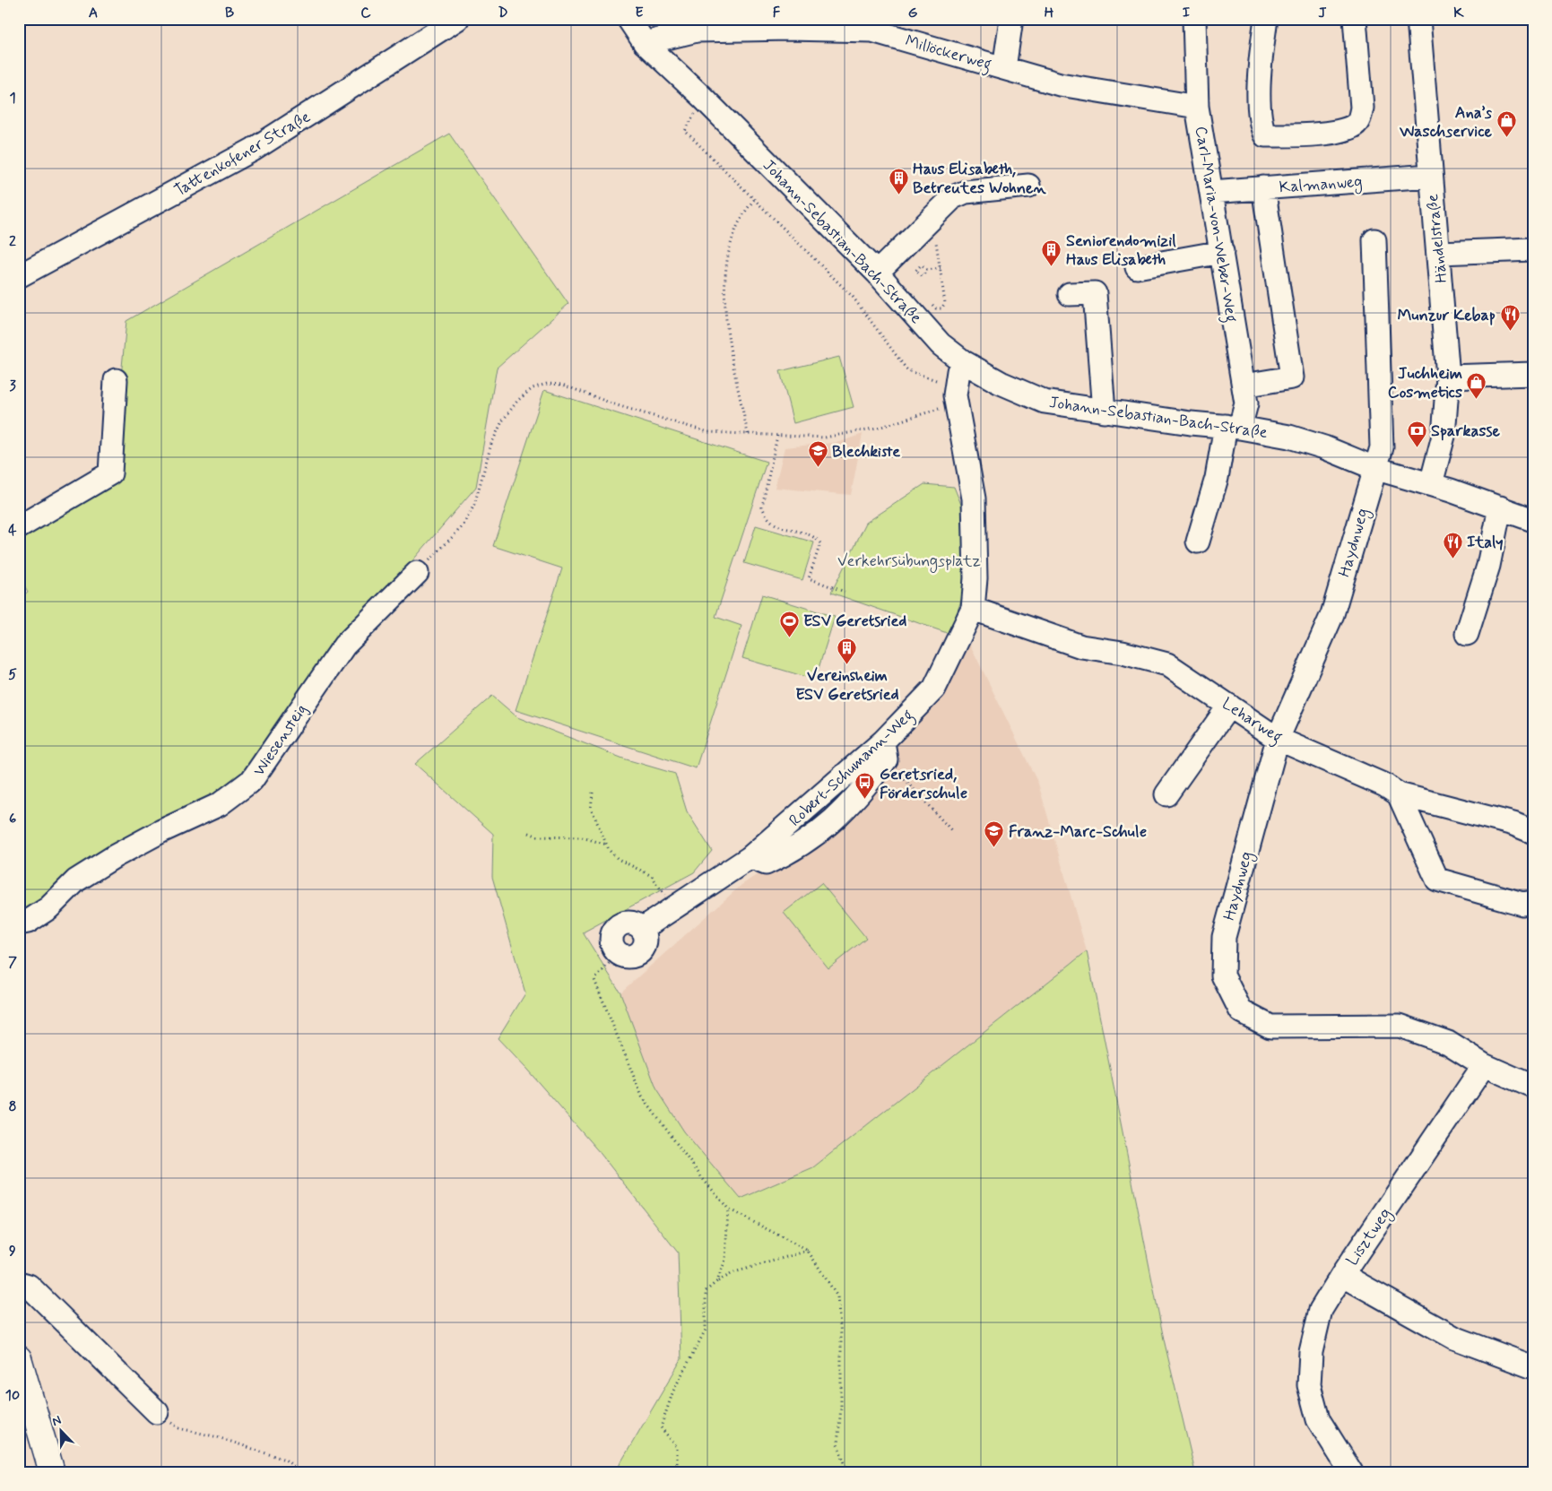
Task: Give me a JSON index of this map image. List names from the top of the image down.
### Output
{
  "streets": {
    "street": [
      "Millöckerweg",
      "Tattenkofener Straße",
      "Kalmanweg",
      "Carl-Maria-von-Weber-Weg",
      "Händelstraße",
      "Johann-Sebastian-Bach-Straße",
      "Haydnweg",
      "Leharweg",
      "Wiesensteig",
      "Robert-Schumann-Weg",
      "Lisztweg"
    ]
  },
  "crossings": [
    ["Millöckerweg", "Carl-Maria-von-Weber-Weg"],
    ["Millöckerweg", "Johann-Sebastian-Bach-Straße"],
    ["Kalmanweg", "Carl-Maria-von-Weber-Weg"],
    ["Kalmanweg", "Händelstraße"],
    ["Carl-Maria-von-Weber-Weg", "Johann-Sebastian-Bach-Straße"],
    ["Händelstraße", "Johann-Sebastian-Bach-Straße"],
    ["Johann-Sebastian-Bach-Straße", "Haydnweg"],
    ["Johann-Sebastian-Bach-Straße", "Robert-Schumann-Weg"],
    ["Haydnweg", "Leharweg"],
    ["Haydnweg", "Lisztweg"],
    ["Leharweg", "Robert-Schumann-Weg"]
  ],
  "parks": ["Verkehrsübungsplatz"],
  "places": {
    "shop": ["Ana’s Waschservice", "Juchheim Cosmetics"],
    "building": ["Haus Elisabeth, Betreutes Wohnen", "Seniorendomizil Haus Elisabeth", "Vereinsheim ESV Geretsried"],
    "restaurant": ["Munzur Kebap", "Italy"],
    "bank": ["Sparkasse"],
    "school or university": ["Blechkiste", "Franz-Marc-Schule"],
    "sports": ["ESV Geretsried"],
    "bus stop": ["Geretsried, Förderschule"]
  },
  "north": "top left",
  "grid": {
    "columns": [
      "A",
      "B",
      "C",
      "D",
      "E",
      "F",
      "G",
      "H",
      "I",
      "J",
      "K"
    ],
    "rows": [
      "1",
      "2",
      "3",
      "4",
      "5",
      "6",
      "7",
      "8",
      "9",
      "10"
    ]
  }
}
